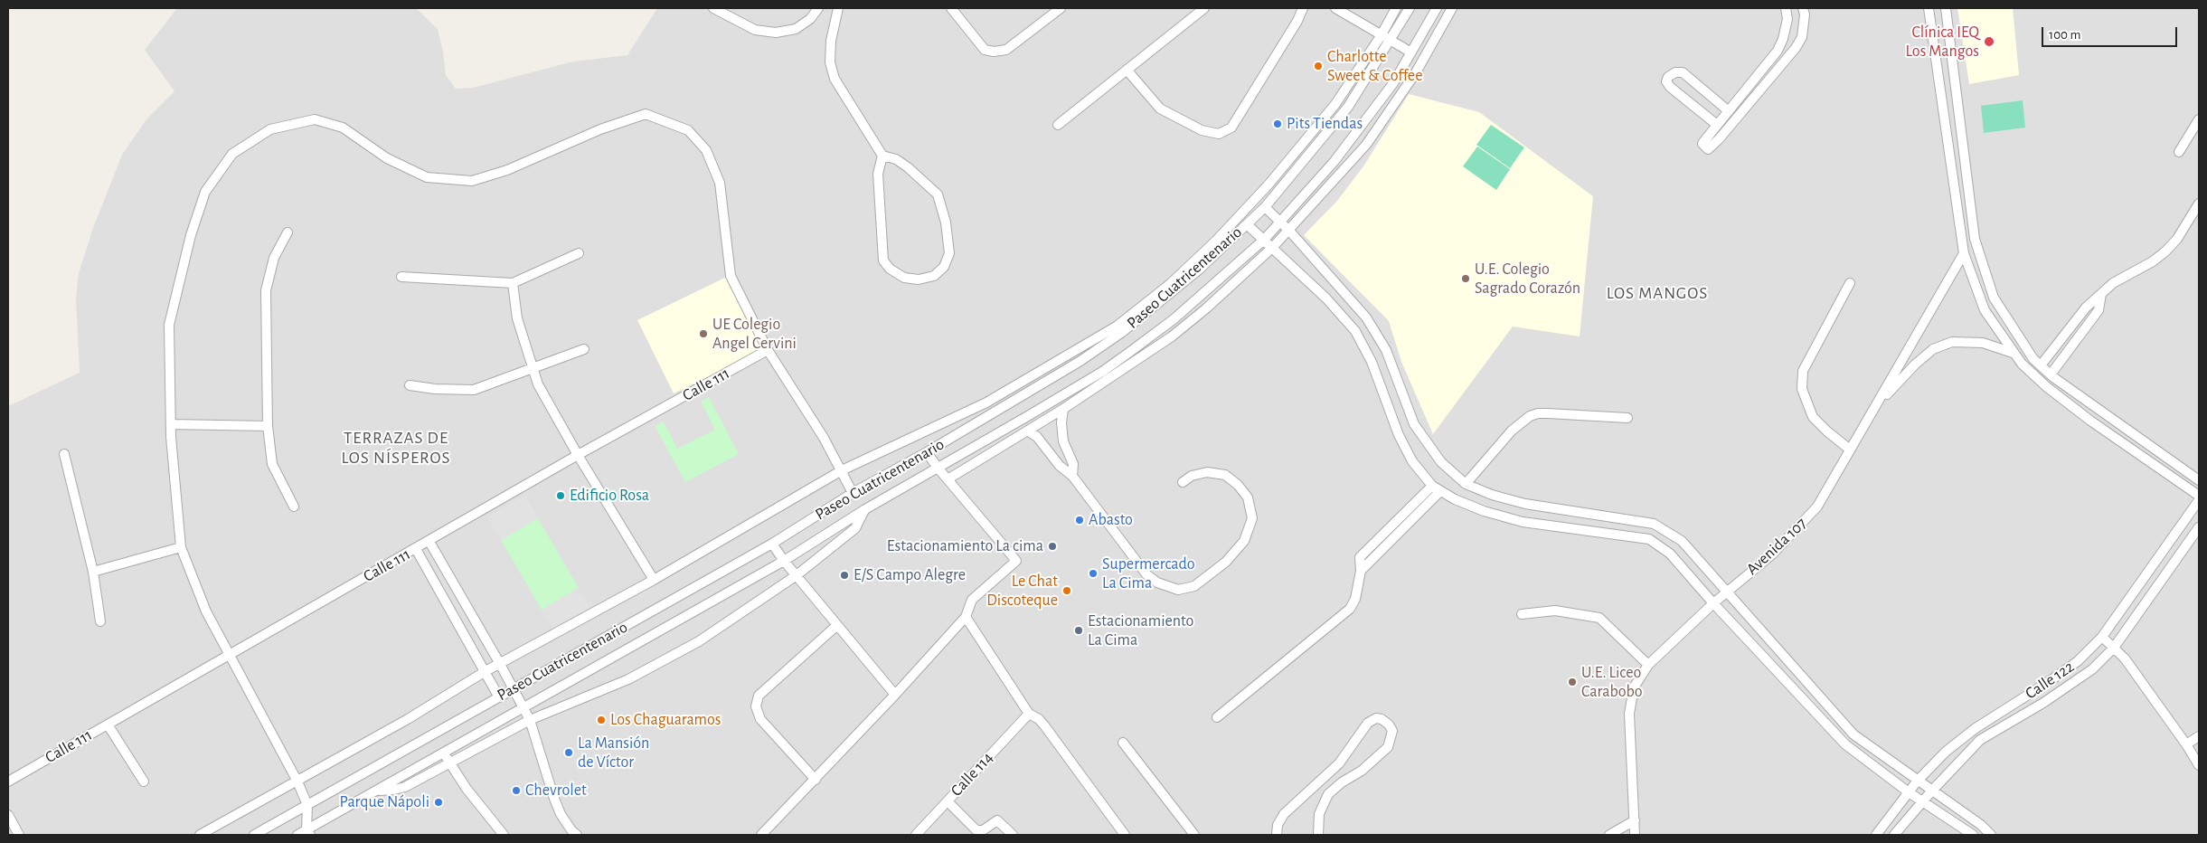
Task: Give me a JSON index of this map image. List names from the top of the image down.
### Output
{
  "streets": {
    "street": [
      "Paseo Cuatricentenario",
      "Calle 111",
      "Avenida 107",
      "Calle 122",
      "Calle 114"
    ]
  },
  "districts": ["LOS MANGOS", "TERRAZAS DE LOS NÍSPEROS"],
  "places": [
    "Clínica IEQ Los Mangos",
    "Charlotte Sweet & Coffee",
    "Pits Tiendas",
    "U.E. Colegio Sagrado Corazón",
    "UE Colegio Angel Cervini",
    "Edificio Rosa",
    "Abasto",
    "Estacionamiento La cima",
    "Supermercado La Cima",
    "E/S Campo Alegre",
    "Le Chat Discoteque",
    "Estacionamiento La Cima",
    "U.E. Liceo Carabobo",
    "Los Chaguaramos",
    "La Mansión de Víctor",
    "Chevrolet",
    "Parque Nápoli"
  ],
  "scale_bar": "100 m"
}
